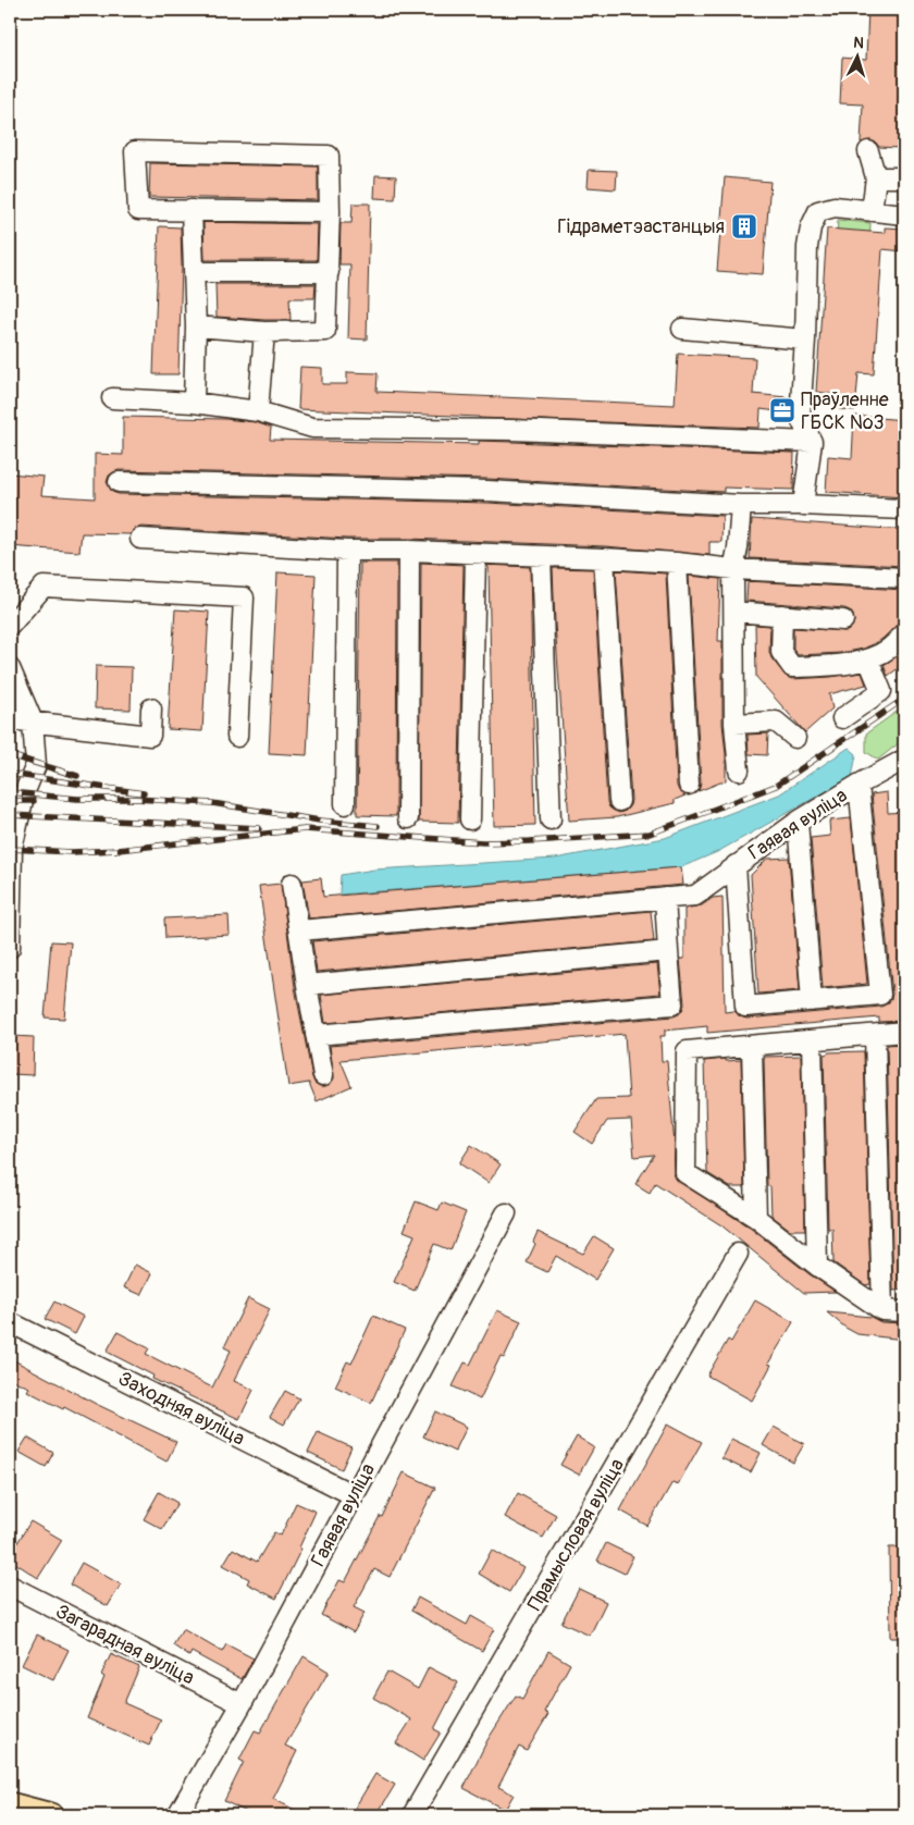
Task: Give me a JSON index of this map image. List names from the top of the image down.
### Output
{
  "streets": {
    "street": [
      "Гаявая вуліца",
      "Заходняя вуліца",
      "Прамысловая вуліца",
      "Загарадная вуліца"
    ]
  },
  "crossings": [
    ["Гаявая вуліца", "Заходняя вуліца"],
    ["Гаявая вуліца", "Загарадная вуліца"]
  ],
  "places": {
    "building": ["Гідраметэастанцыя"],
    "office": ["Праўленне ГБСК №3"]
  },
  "north": "top"
}
